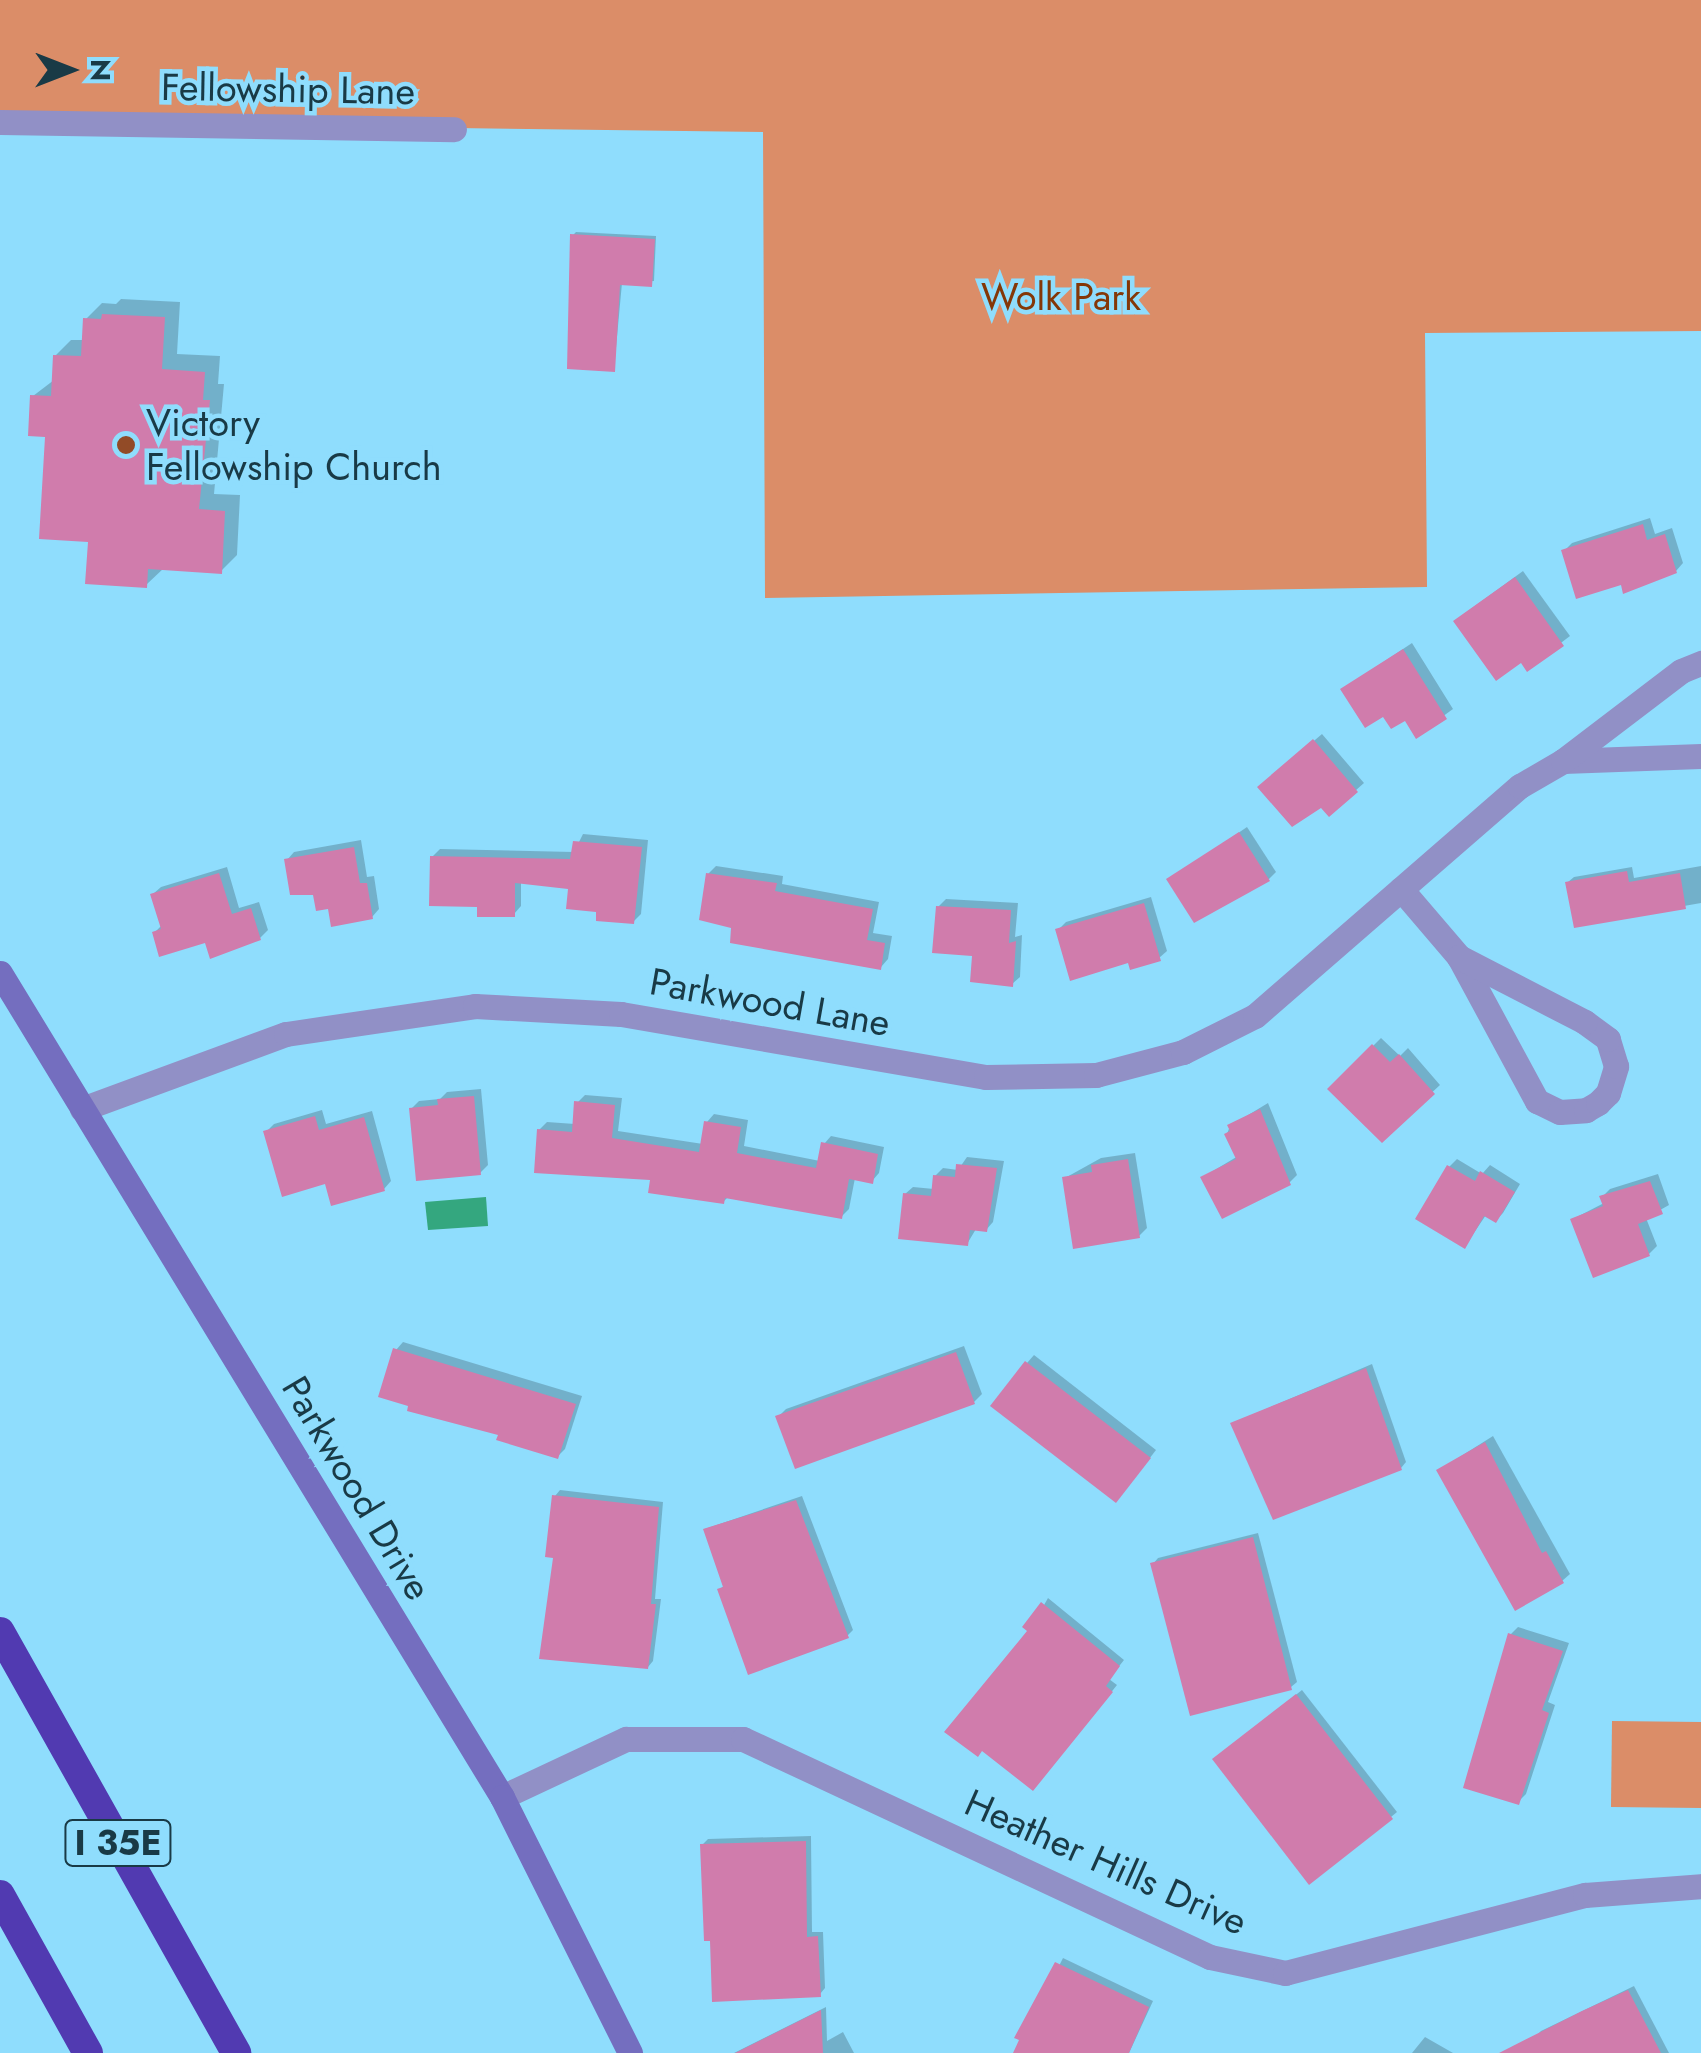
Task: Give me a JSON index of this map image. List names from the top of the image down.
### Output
{
  "streets": {
    "highway": ["I 35E"],
    "street": [
      "Fellowship Lane",
      "Parkwood Lane",
      "Parkwood Drive",
      "Heather Hills Drive"
    ]
  },
  "crossings": [
    ["Parkwood Lane", "Parkwood Drive"],
    ["Parkwood Drive", "Heather Hills Drive"]
  ],
  "parks": ["Wolk Park"],
  "places": ["Victory Fellowship Church"],
  "north": "right"
}
